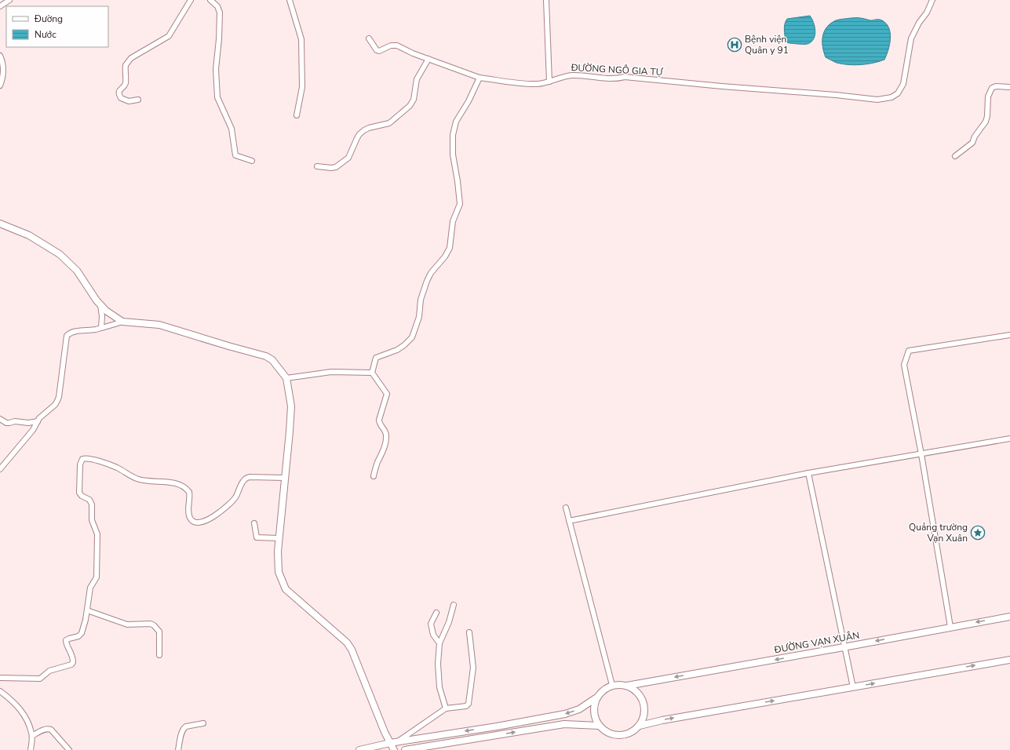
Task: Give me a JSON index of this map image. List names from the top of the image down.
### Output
{
  "streets": {
    "street": ["ĐƯỜNG NGÔ GIA TỰ", "ĐƯỜNG VẠN XUÂN"]
  },
  "places": {
    "hospital": ["Bệnh viện Quân y 91"],
    "place": ["Quảng trường Vạn Xuân"]
  },
  "legend": ["Đường", "Nước"]
}
